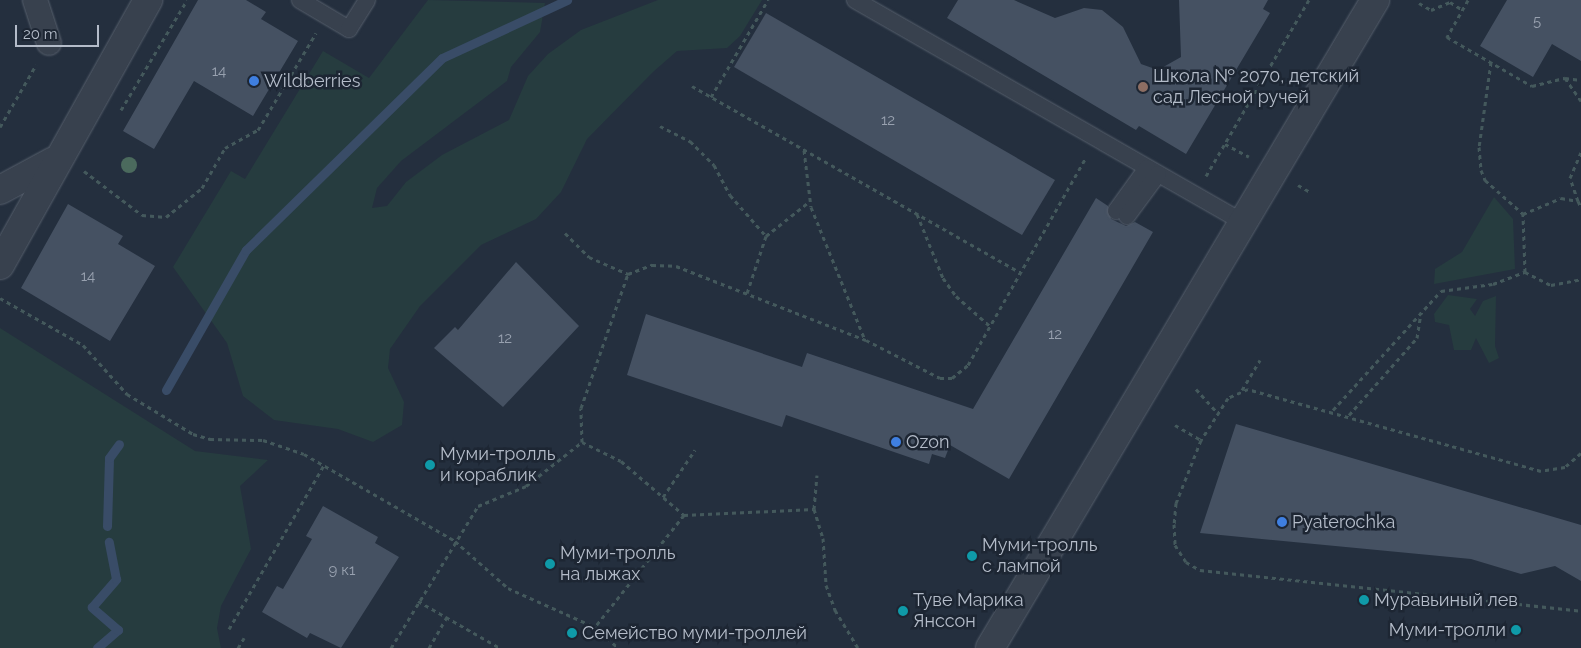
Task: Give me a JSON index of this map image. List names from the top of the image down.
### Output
{
  "places": [
    "Wildberries",
    "Школа № 2070, детский сад Лесной ручей",
    "Ozon",
    "Муми-тролль и кораблик",
    "Pyaterochka",
    "Муми-тролль с лампой",
    "Муми-тролль на лыжах",
    "Муравьиный лев",
    "Туве Марика Янссон",
    "Муми-тролли",
    "Семейство муми-троллей"
  ],
  "house_numbers": [
    "5",
    "14",
    "12",
    "14",
    "12",
    "12",
    "9 к1"
  ],
  "scale_bar": "20 m"
}
